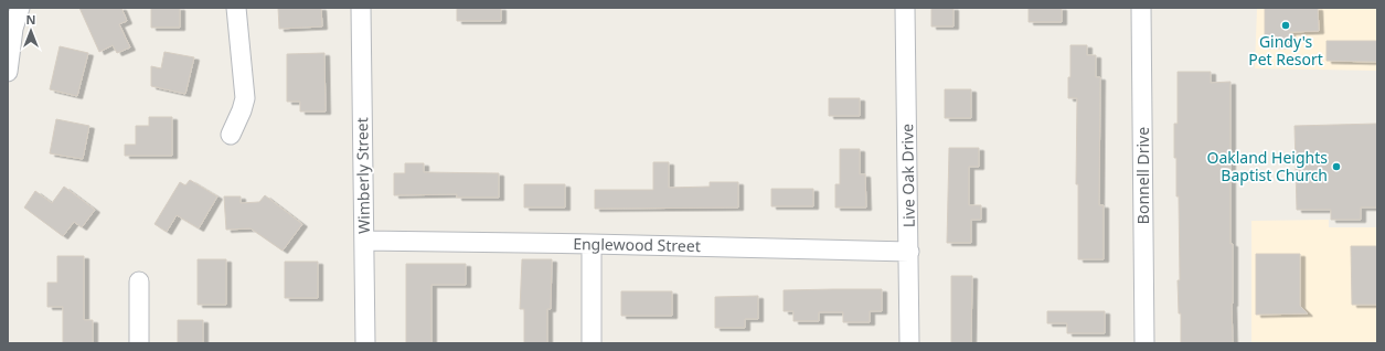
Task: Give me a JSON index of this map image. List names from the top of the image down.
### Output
{
  "streets": {
    "street": [
      "Wimberly Street",
      "Live Oak Drive",
      "Bonnell Drive",
      "Englewood Street"
    ]
  },
  "crossings": [
    ["Wimberly Street", "Englewood Street"],
    ["Live Oak Drive", "Englewood Street"]
  ],
  "places": ["Gindy's Pet Resort", "Oakland Heights Baptist Church"],
  "north": "top"
}
